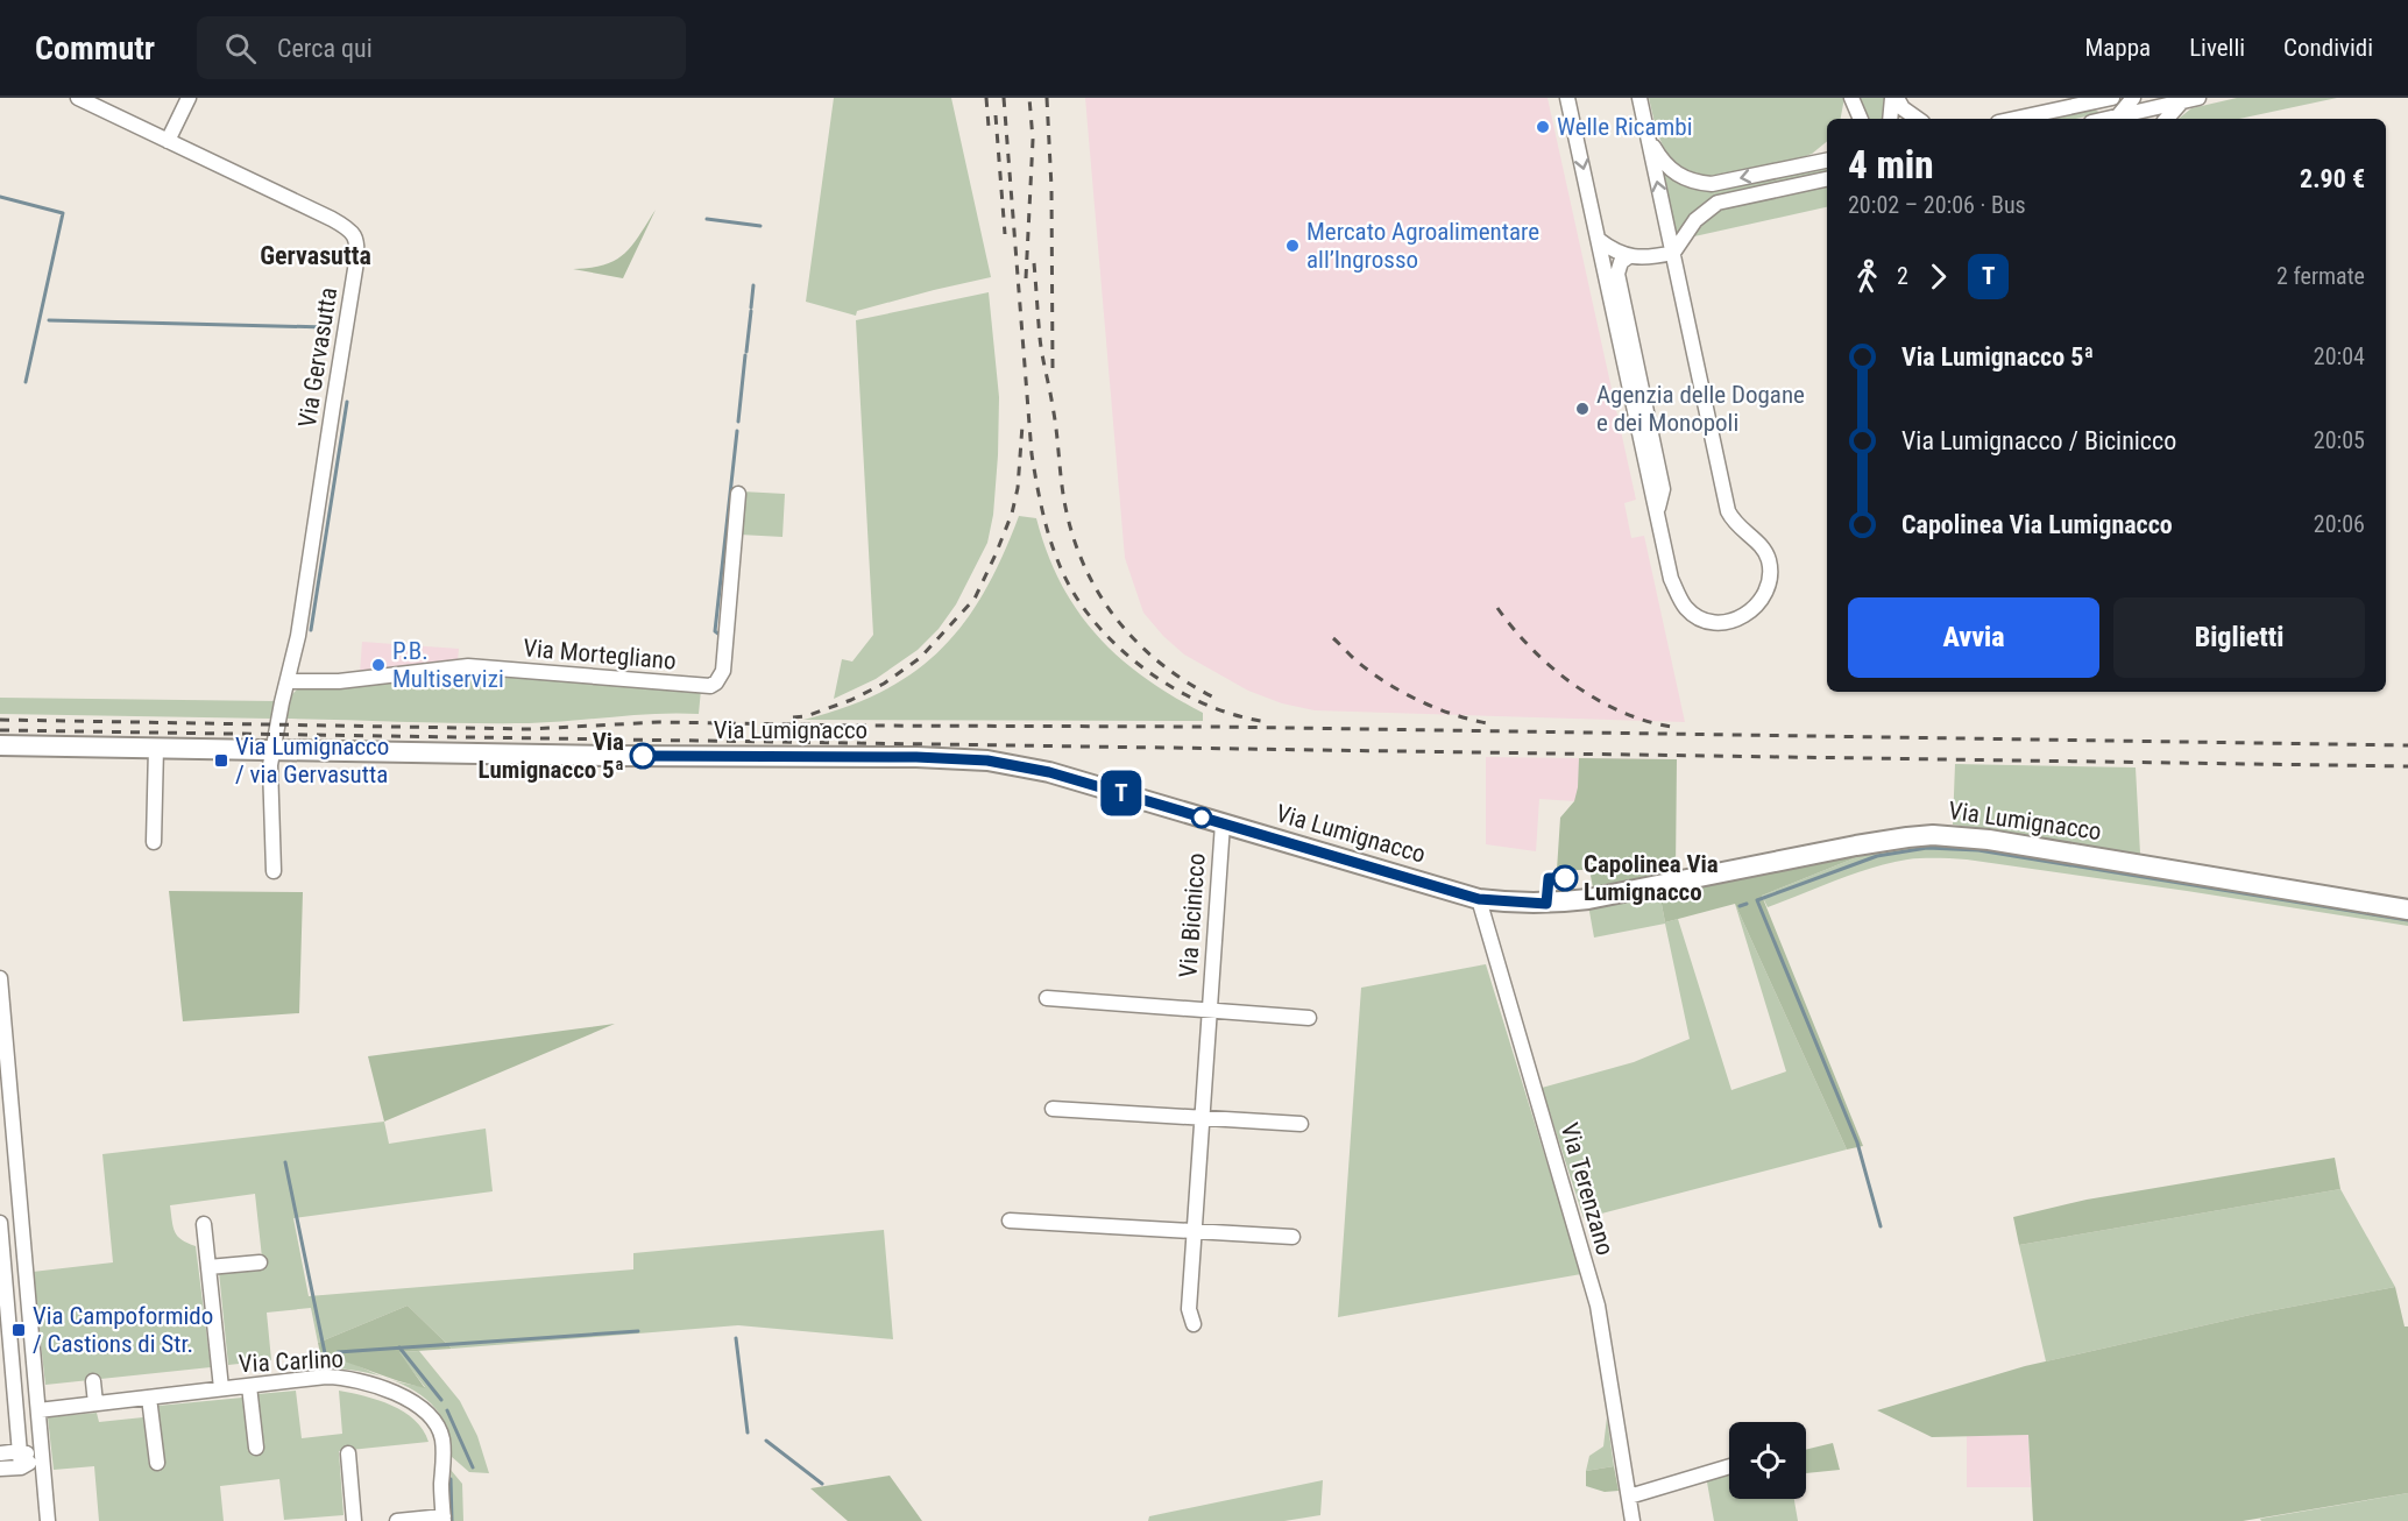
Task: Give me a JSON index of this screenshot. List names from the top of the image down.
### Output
{
  "streets": {
    "main road": ["Via Lumignacco"],
    "street": [
      "Via Gervasutta",
      "Via Mortegliano",
      "Via Bicinicco",
      "Via Terenzano",
      "Via Carlino"
    ]
  },
  "crossings": [
    ["Via Gervasutta", "Via Mortegliano"],
    ["Via Gervasutta", "Via Lumignacco"],
    ["Via Lumignacco", "Via Bicinicco"],
    ["Via Lumignacco", "Via Terenzano"]
  ],
  "districts": ["Gervasutta"],
  "places": {
    "other": [
      "Welle Ricambi",
      "Mercato Agroalimentare all’Ingrosso",
      "Agenzia delle Dogane e dei Monopoli",
      "P.B. Multiservizi",
      "Via Lumignacco 5ª",
      "Capolinea Via Lumignacco"
    ],
    "transit": ["Via Lumignacco / via Gervasutta", "Via Campoformido / Castions di Str."]
  },
  "lines": ["bus line T"],
  "page": {
    "header": "Commutr",
    "search": "Cerca qui",
    "nav": ["Mappa", "Livelli", "Condividi"],
    "on_map": "T",
    "heading": ["4 min", "20:02 – 20:06 · Bus", "2.90 €"],
    "legs": ["2", "T", "2 fermate"],
    "list": [
      {
        "name": "Via Lumignacco 5ª",
        "value": "20:04"
      },
      {
        "name": "Via Lumignacco / Bicinicco",
        "value": "20:05"
      },
      {
        "name": "Capolinea Via Lumignacco",
        "value": "20:06"
      }
    ],
    "buttons": ["Avvia", "Biglietti"]
  }
}
